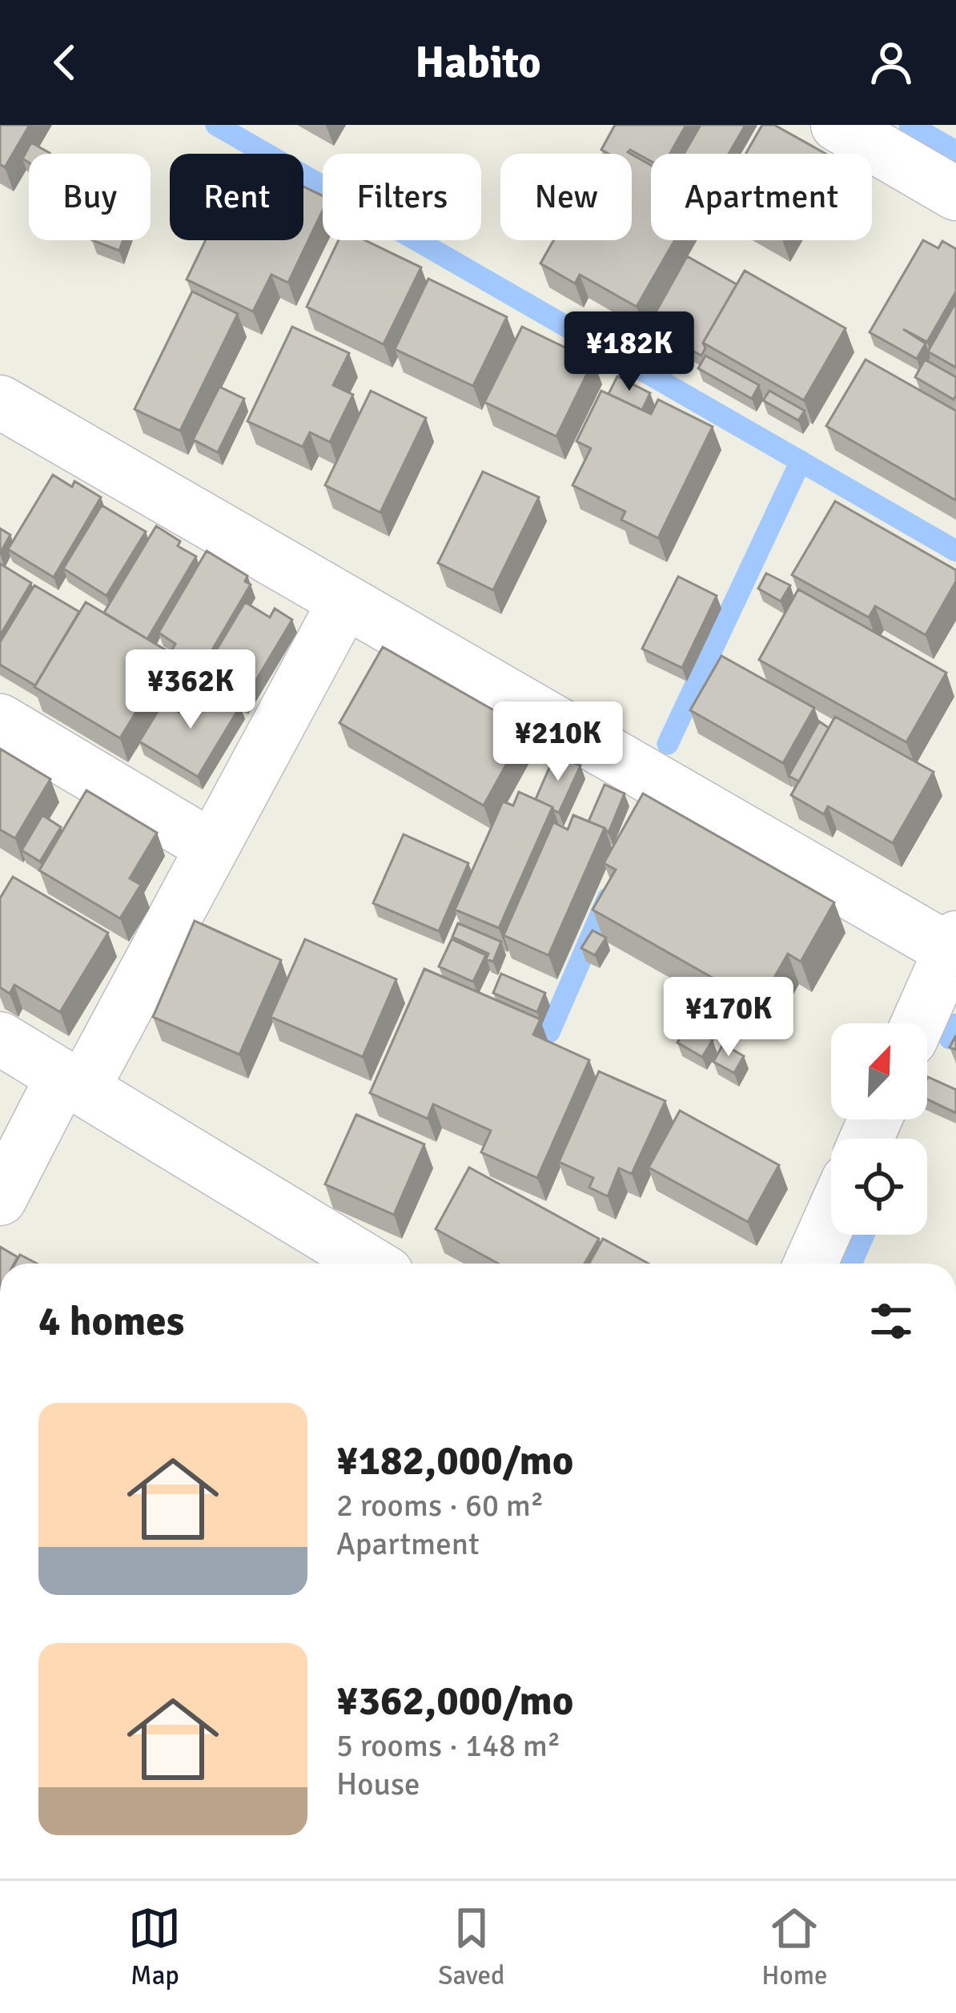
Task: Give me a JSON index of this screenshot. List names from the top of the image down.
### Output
{
  "north": "top right",
  "page": {
    "header": "Habito",
    "chip": [
      "Buy",
      "Rent",
      "Filters",
      "New",
      "Apartment"
    ],
    "price": [
      "¥182K",
      "¥362K",
      "¥210K",
      "¥170K"
    ],
    "heading": "4 homes",
    "list": [
      {
        "name": "¥182,000/mo",
        "note": "2 rooms · 60 m² · Apartment"
      },
      {
        "name": "¥362,000/mo",
        "note": "5 rooms · 148 m² · House"
      }
    ],
    "tabs": ["Map", "Saved", "Home"]
  }
}
